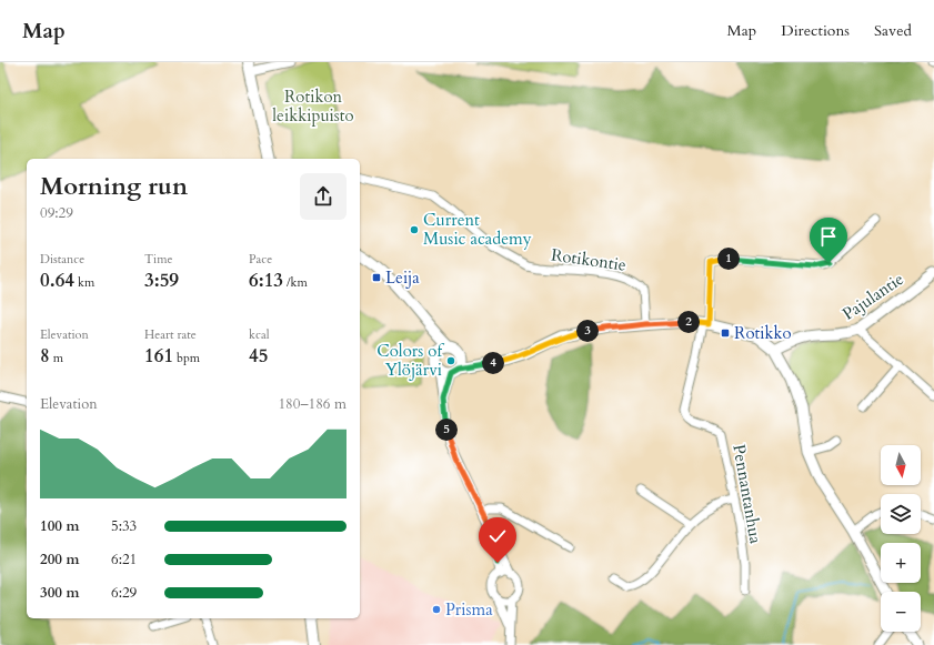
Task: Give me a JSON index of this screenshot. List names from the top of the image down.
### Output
{
  "streets": {
    "street": ["Rotikontie", "Pajulantie", "Pennantanhua"]
  },
  "parks": ["Rotikon leikkipuisto"],
  "places": {
    "other": ["Current Music academy", "Colors of Ylöjärvi", "Prisma"],
    "transit": ["Leija", "Rotikko"]
  },
  "north": "bottom",
  "page": {
    "header": "Map",
    "nav": ["Map", "Directions", "Saved"],
    "heading": ["Morning run", "09:29"],
    "stats": [
      ["Distance", "0.64 km"],
      ["Time", "3:59"],
      ["Pace", "6:13 /km"],
      ["Elevation", "8 m"],
      ["Heart rate", "161 bpm"],
      ["kcal", "45"]
    ],
    "pins": [
      "1",
      "2",
      "3",
      "4",
      "5"
    ],
    "chart": ["Elevation", "180–186 m"],
    "map_buttons": ["+", "−"],
    "list": [
      {
        "name": "100 m",
        "note": "5:33"
      },
      {
        "name": "200 m",
        "note": "6:21"
      },
      {
        "name": "300 m",
        "note": "6:29"
      }
    ]
  }
}
